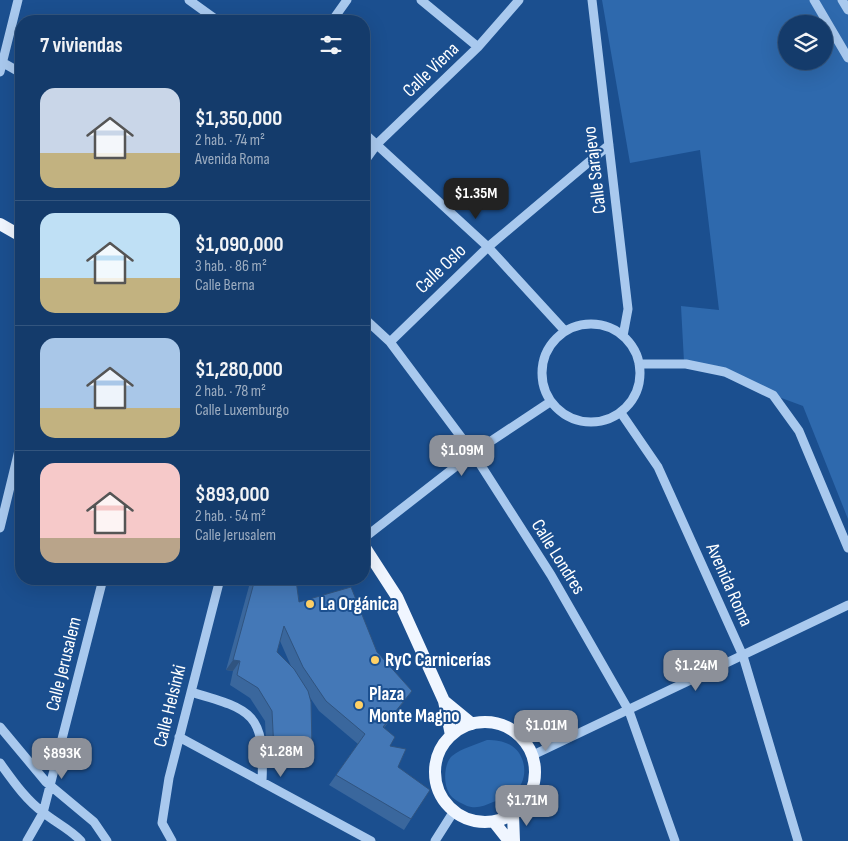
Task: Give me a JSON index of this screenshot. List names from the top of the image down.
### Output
{
  "streets": {
    "street": [
      "Calle Viena",
      "Calle Sarajevo",
      "Calle Oslo",
      "Calle Londres",
      "Avenida Roma",
      "Calle Jerusalem",
      "Calle Helsinki"
    ]
  },
  "crossings": [
    ["Calle Sarajevo", "Calle Oslo"],
    ["Calle Sarajevo", "Avenida Roma"],
    ["Calle Oslo", "Calle Londres"]
  ],
  "places": ["La Orgánica", "RyC Carnicerías", "Plaza Monte Magno"],
  "page": {
    "heading": "7 viviendas",
    "list": [
      {
        "name": "$1,350,000",
        "note": "2 hab. · 74 m² · Avenida Roma"
      },
      {
        "name": "$1,090,000",
        "note": "3 hab. · 86 m² · Calle Berna"
      },
      {
        "name": "$1,280,000",
        "note": "2 hab. · 78 m² · Calle Luxemburgo"
      },
      {
        "name": "$893,000",
        "note": "2 hab. · 54 m² · Calle Jerusalem"
      }
    ],
    "price": [
      "$1.35M",
      "$1.09M",
      "$1.24M",
      "$1.01M",
      "$1.28M",
      "$893K",
      "$1.71M"
    ]
  }
}
